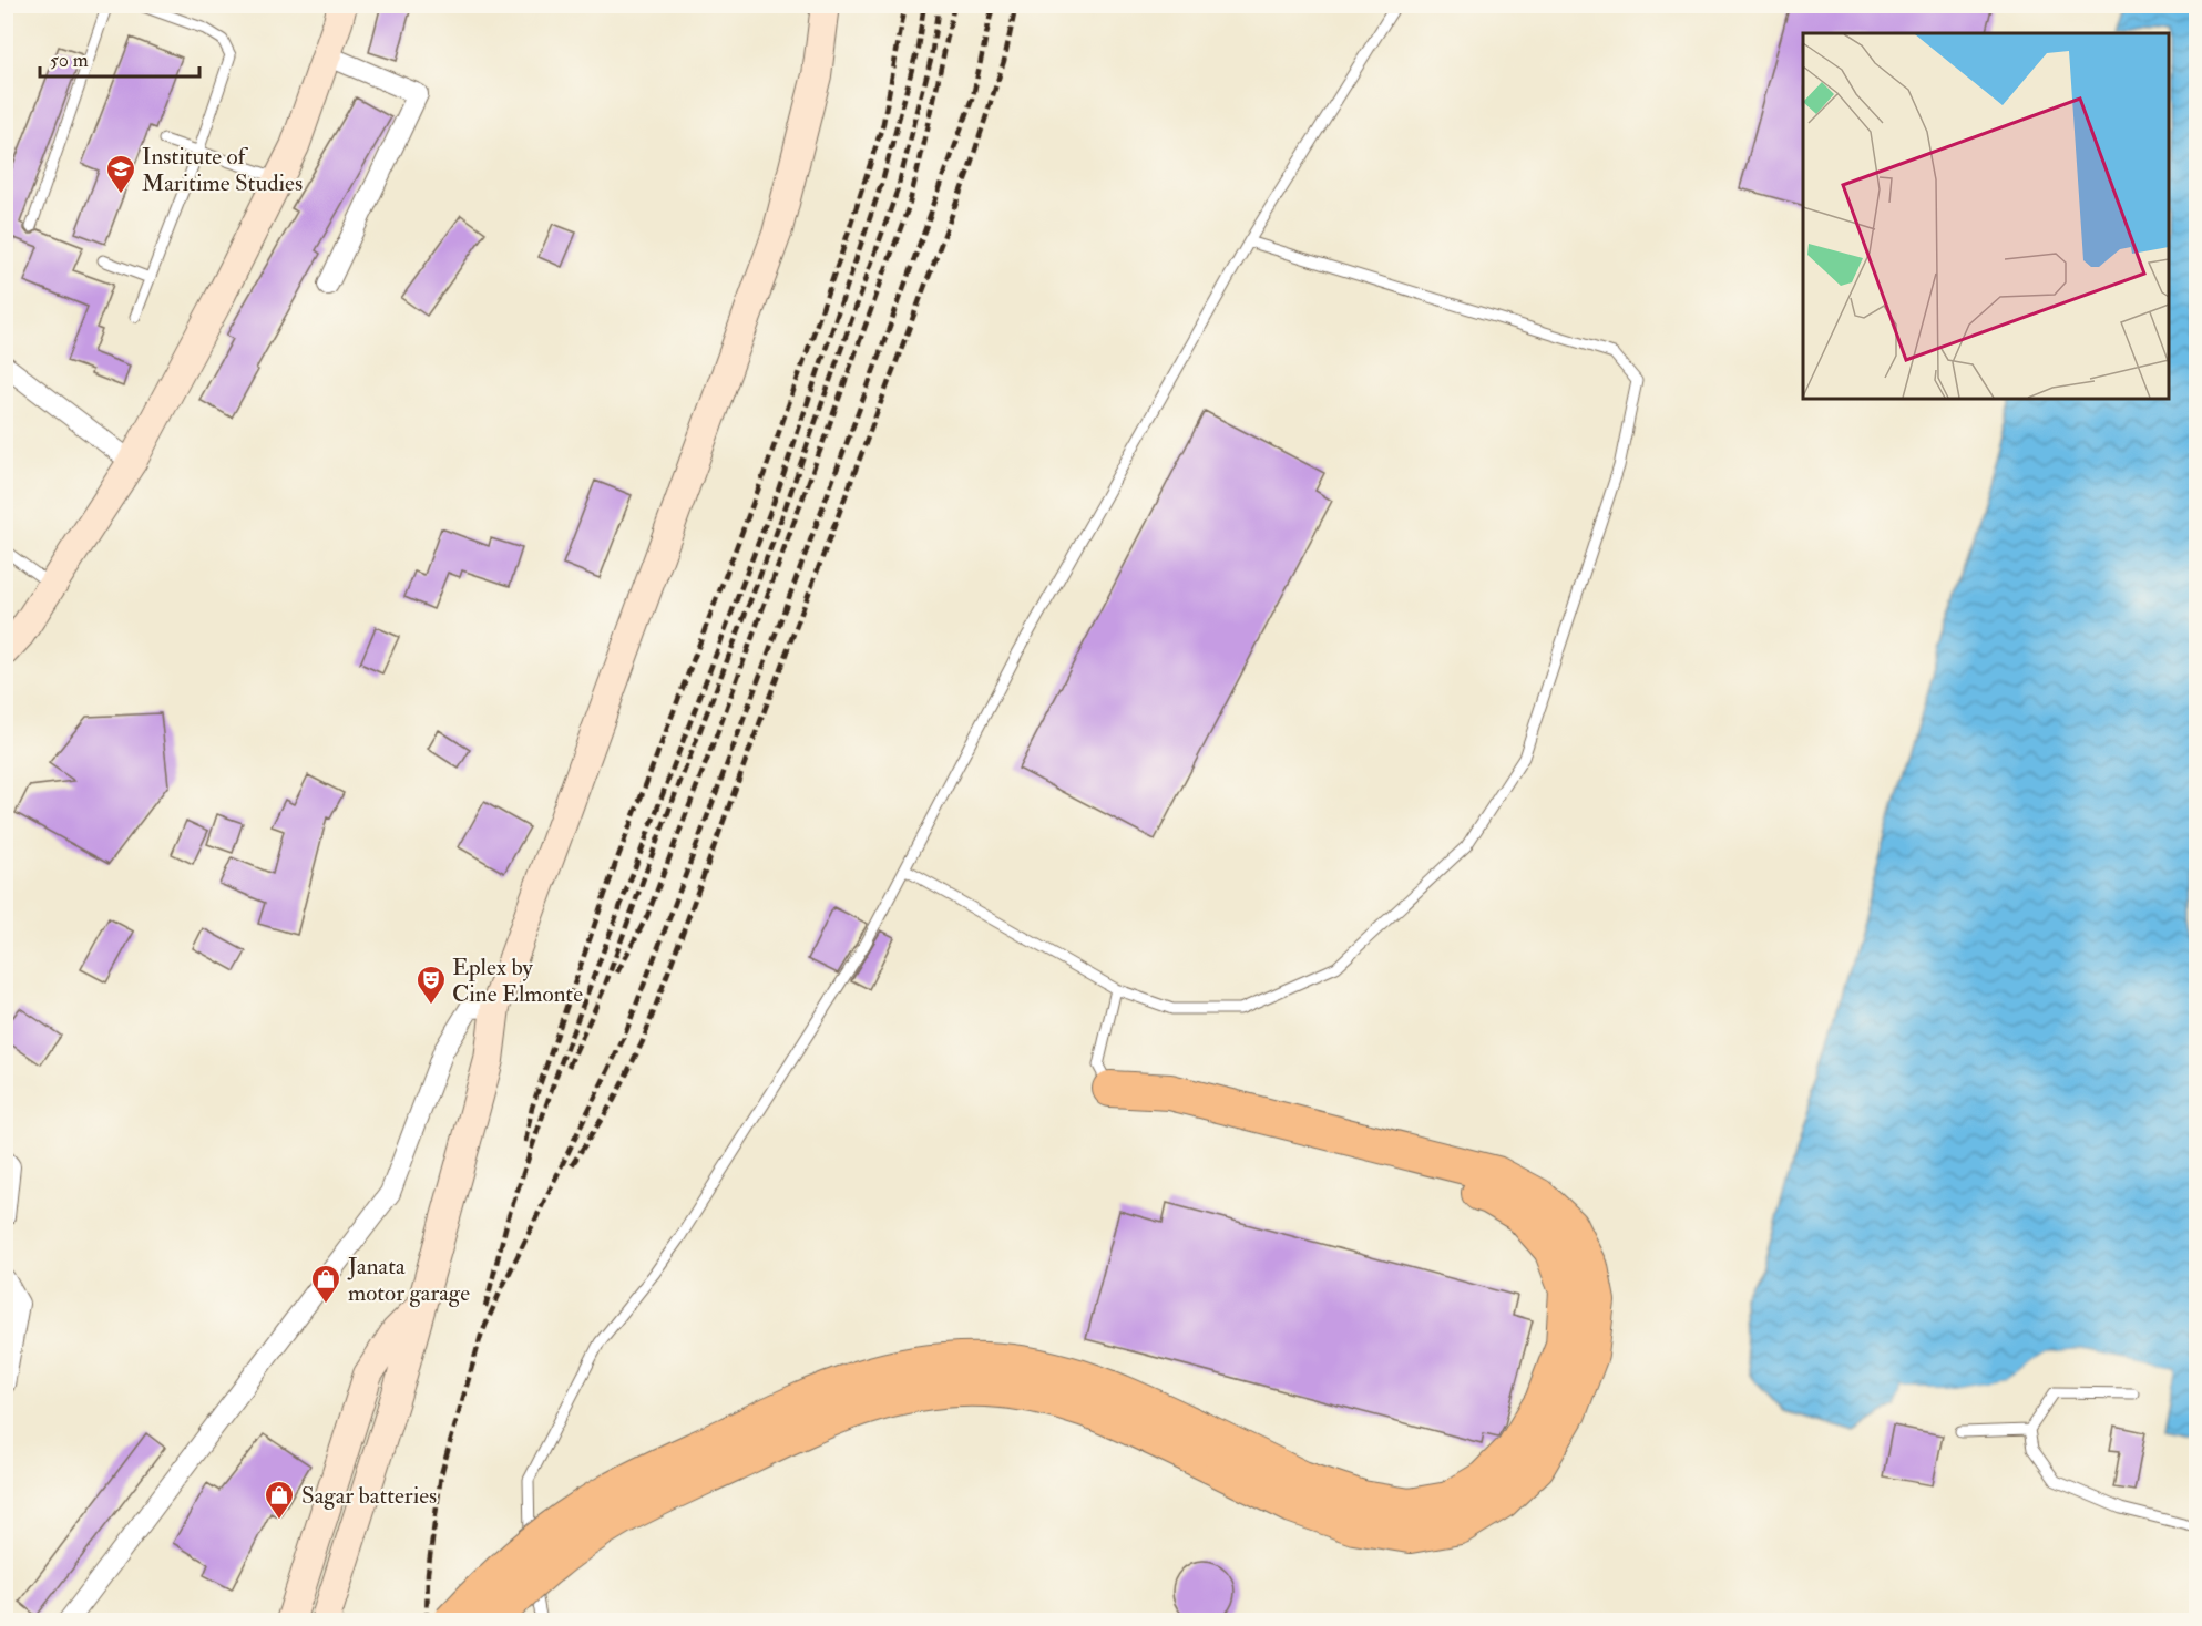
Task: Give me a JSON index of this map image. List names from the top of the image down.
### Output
{
  "places": {
    "school or university": ["Institute of Maritime Studies"],
    "theatre": ["Eplex by Cine Elmonte"],
    "shop": ["Janata motor garage", "Sagar batteries"]
  },
  "scale_bar": "50 m"
}
